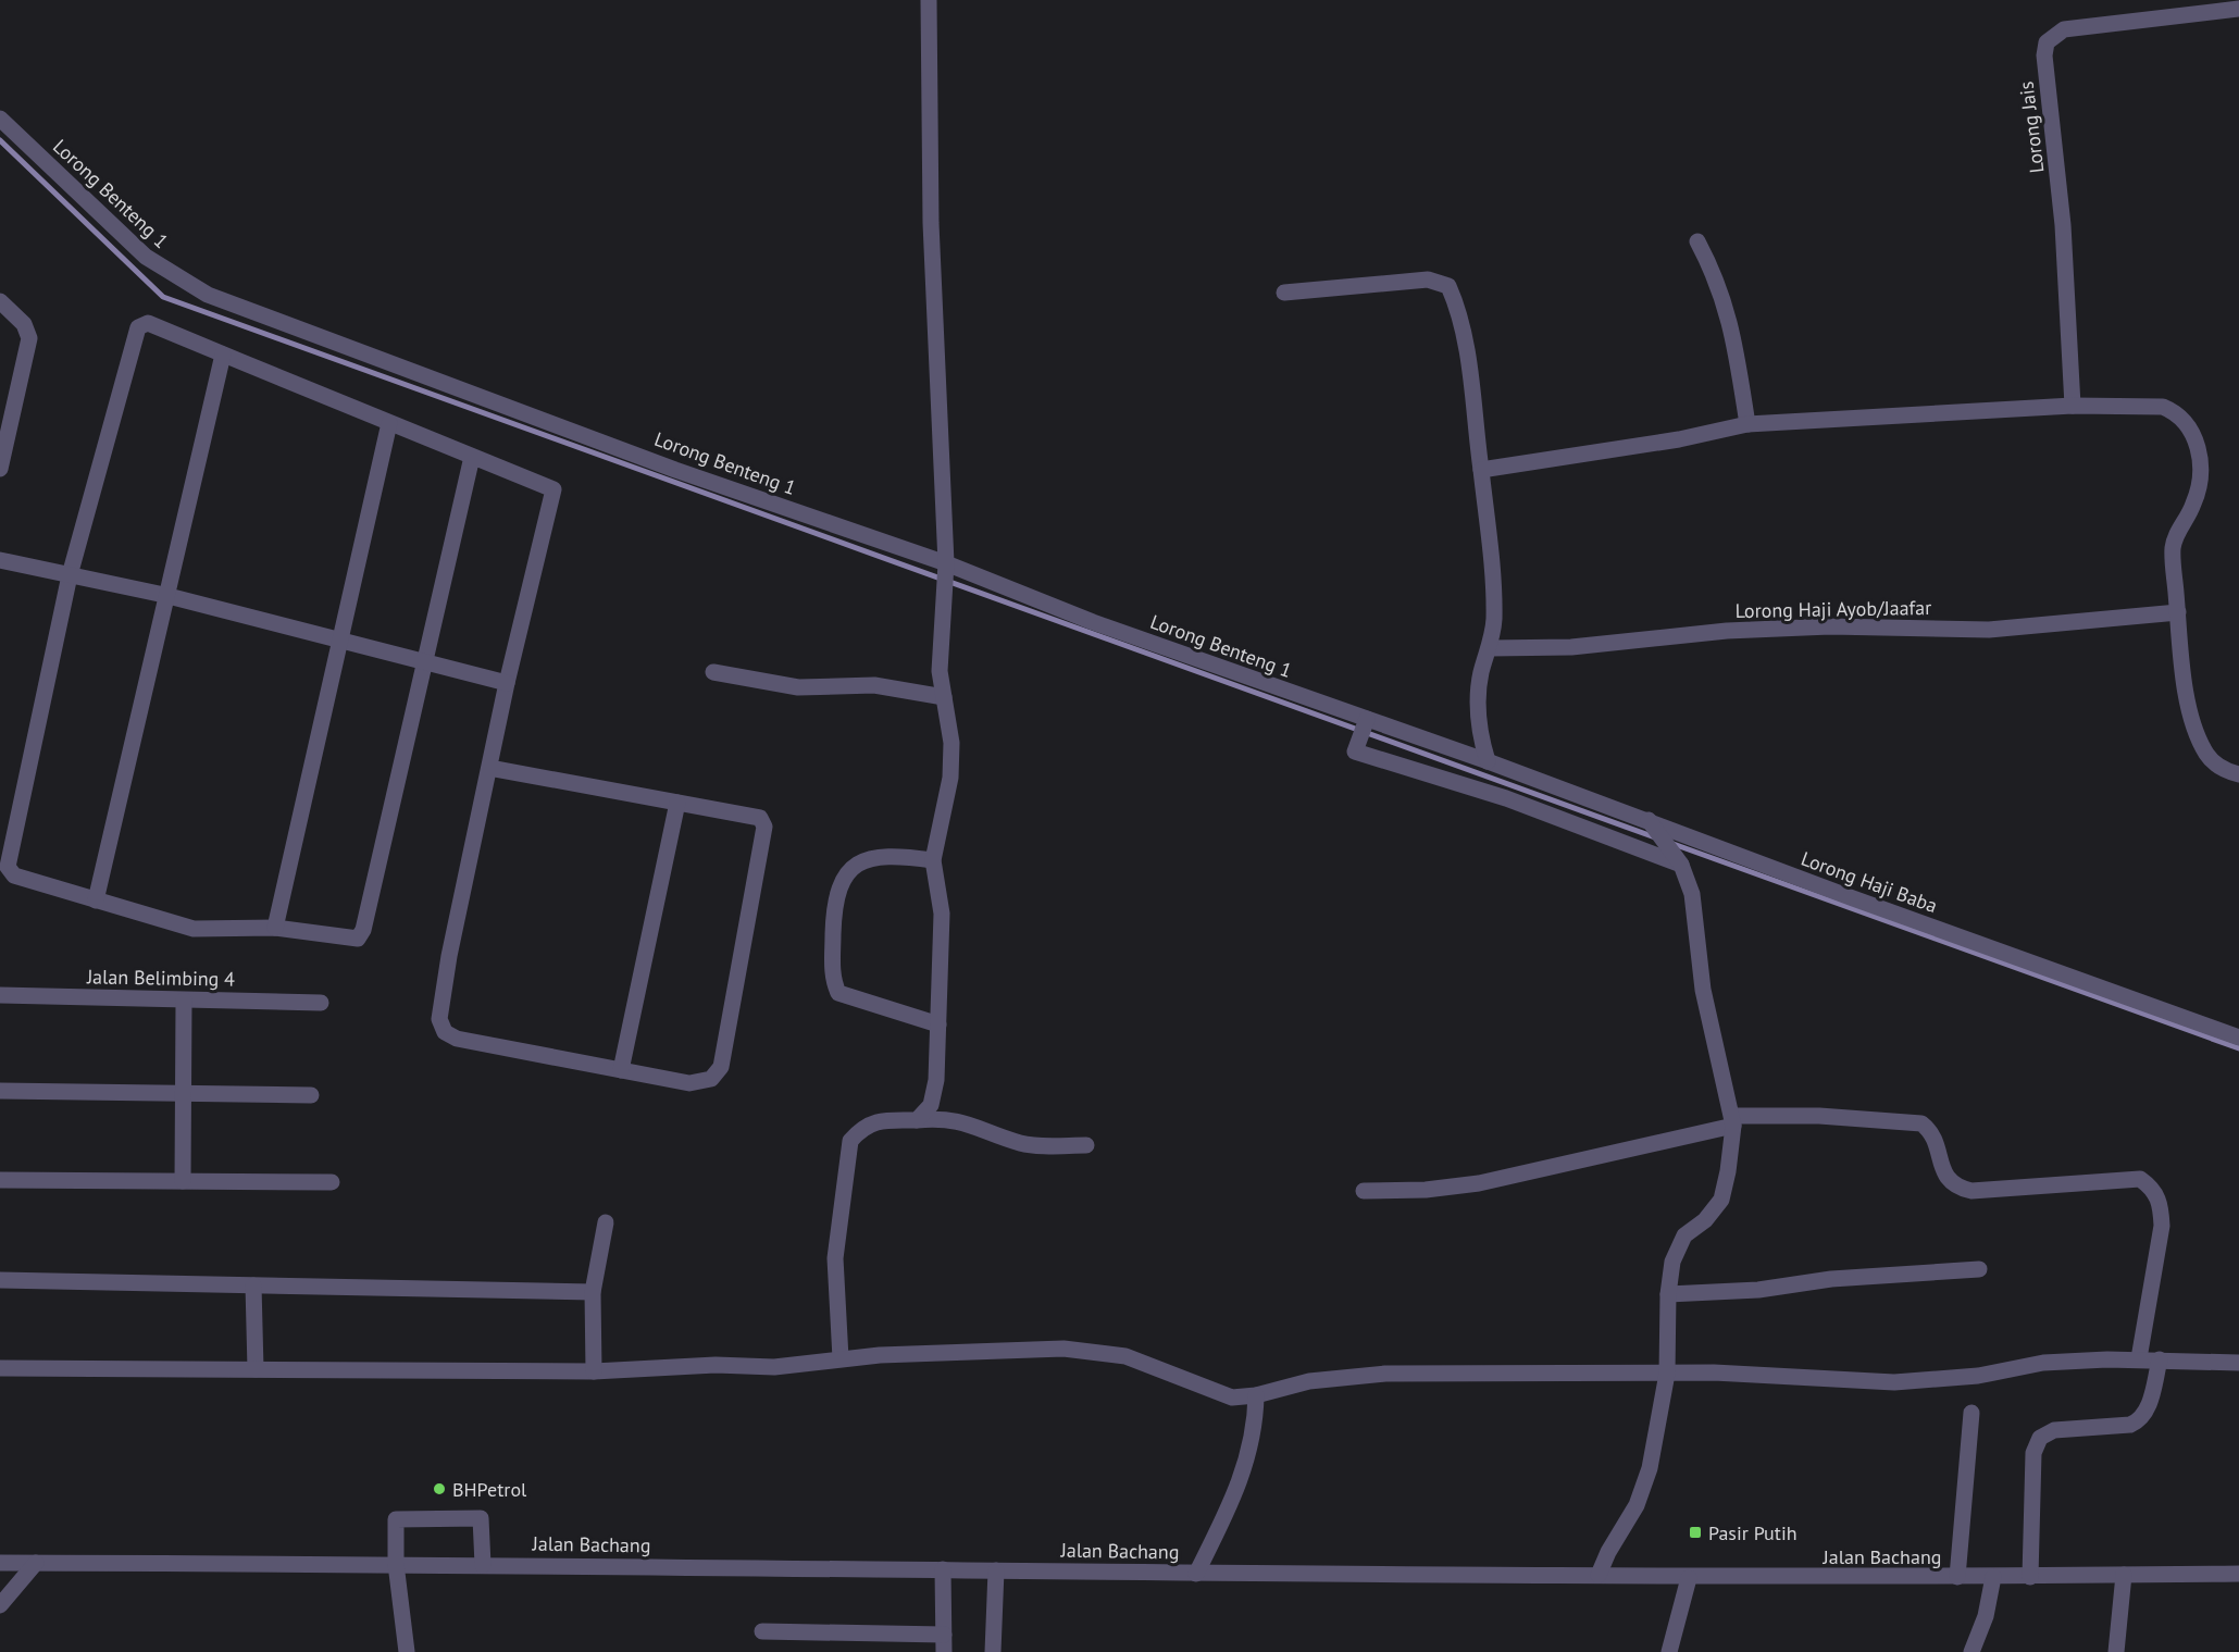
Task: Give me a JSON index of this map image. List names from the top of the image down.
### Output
{
  "streets": {
    "street": [
      "Lorong Jais",
      "Lorong Benteng 1",
      "Lorong Haji Ayob/Jaafar",
      "Lorong Haji Baba",
      "Jalan Belimbing 4",
      "Jalan Bachang"
    ]
  },
  "crossings": [
    ["Lorong Benteng 1", "Lorong Haji Baba"]
  ],
  "places": {
    "other": ["BHPetrol"],
    "transit": ["Pasir Putih"]
  }
}
